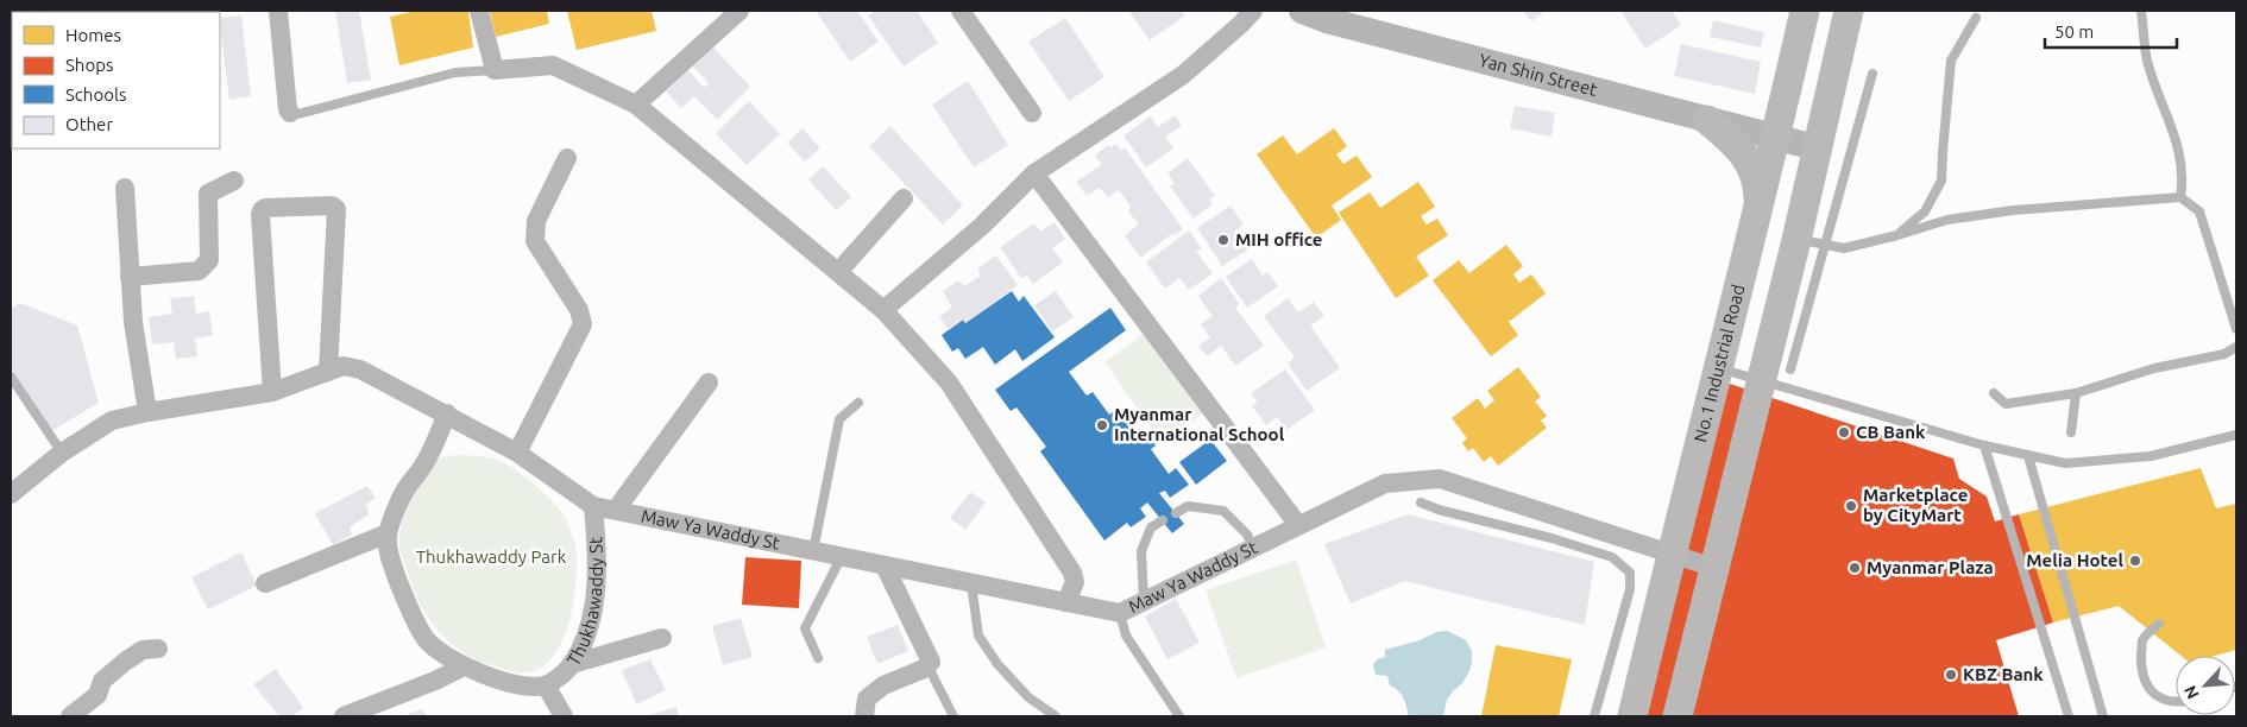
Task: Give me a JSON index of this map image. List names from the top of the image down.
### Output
{
  "streets": {
    "main road": ["Yan Shin Street", "No.1 Industrial Road"],
    "street": ["Maw Ya Waddy St", "Thukhawaddy St"]
  },
  "crossings": [
    ["Yan Shin Street", "No.1 Industrial Road"],
    ["No.1 Industrial Road", "Maw Ya Waddy St"],
    ["Maw Ya Waddy St", "Thukhawaddy St"]
  ],
  "parks": ["Thukhawaddy Park"],
  "places": [
    "MIH office",
    "Myanmar International School",
    "CB Bank",
    "Marketplace by CityMart",
    "Melia Hotel",
    "Myanmar Plaza",
    "KBZ Bank"
  ],
  "legend": [
    "Homes",
    "Shops",
    "Schools",
    "Other"
  ],
  "scale_bar": "50 m",
  "north": "bottom left"
}
